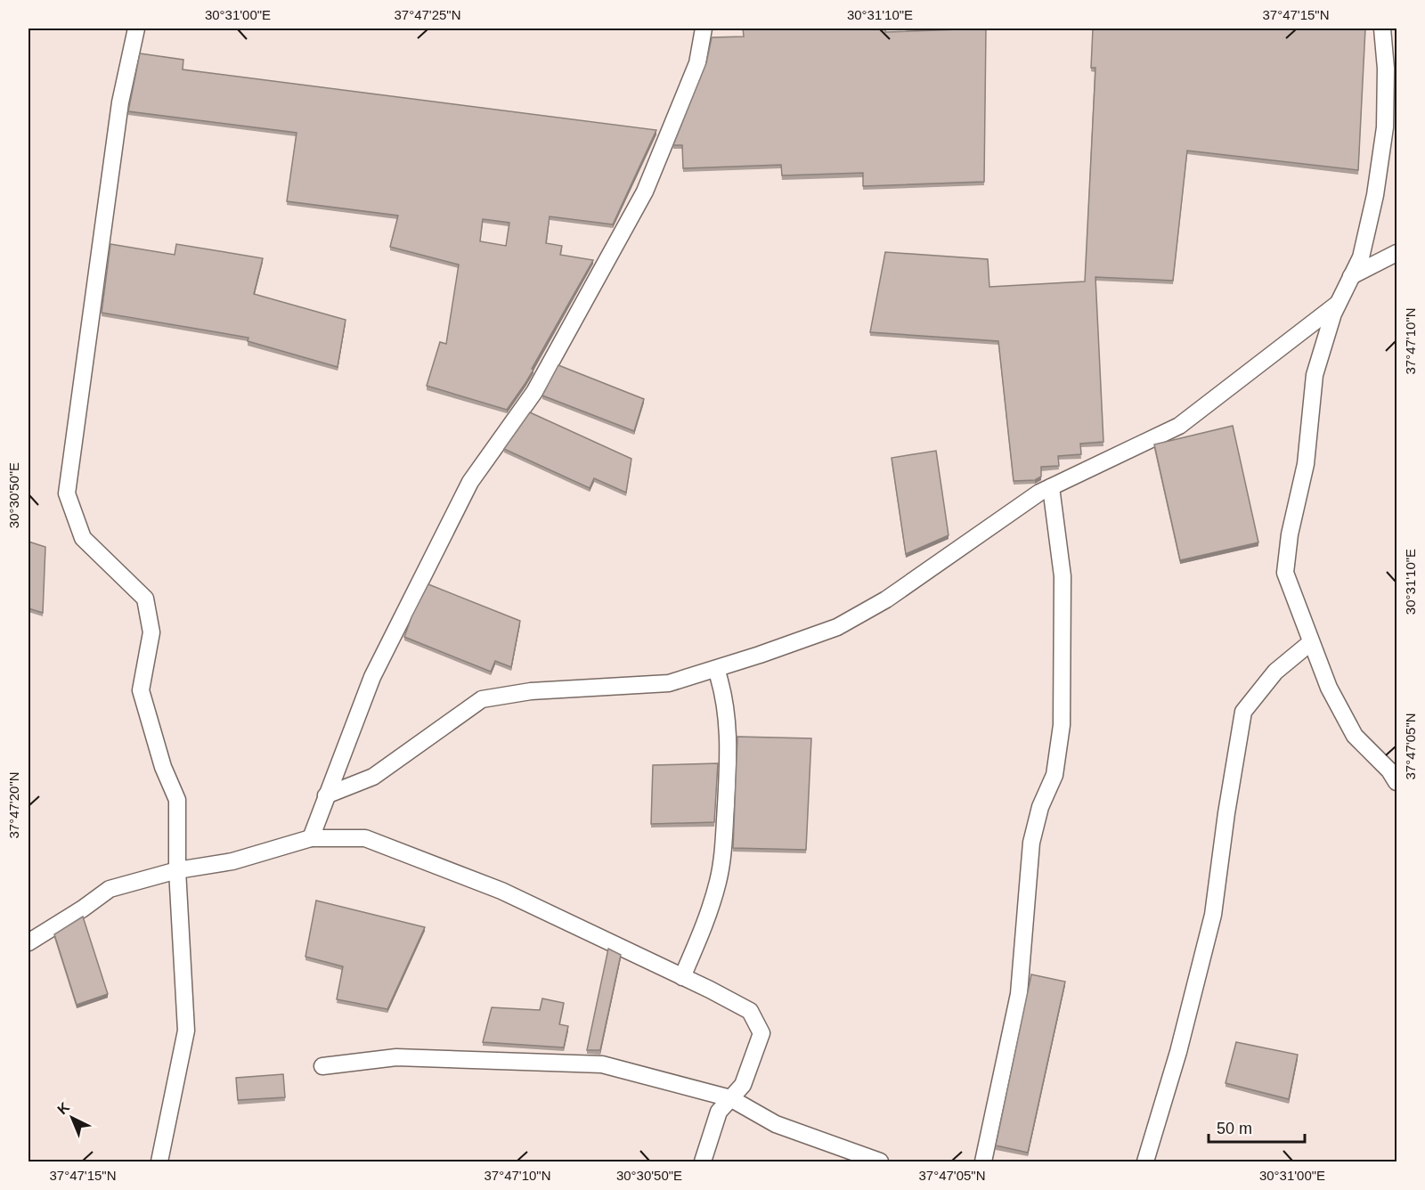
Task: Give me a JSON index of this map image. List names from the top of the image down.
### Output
{
  "scale_bar": "50 m",
  "north": "top left",
  "coordinates": [
    "30°31'00\"E",
    "37°47'25\"N",
    "30°31'10\"E",
    "37°47'15\"N",
    "37°47'10\"N",
    "30°30'50\"E",
    "37°47'05\"N",
    "37°47'20\"N"
  ]
}
